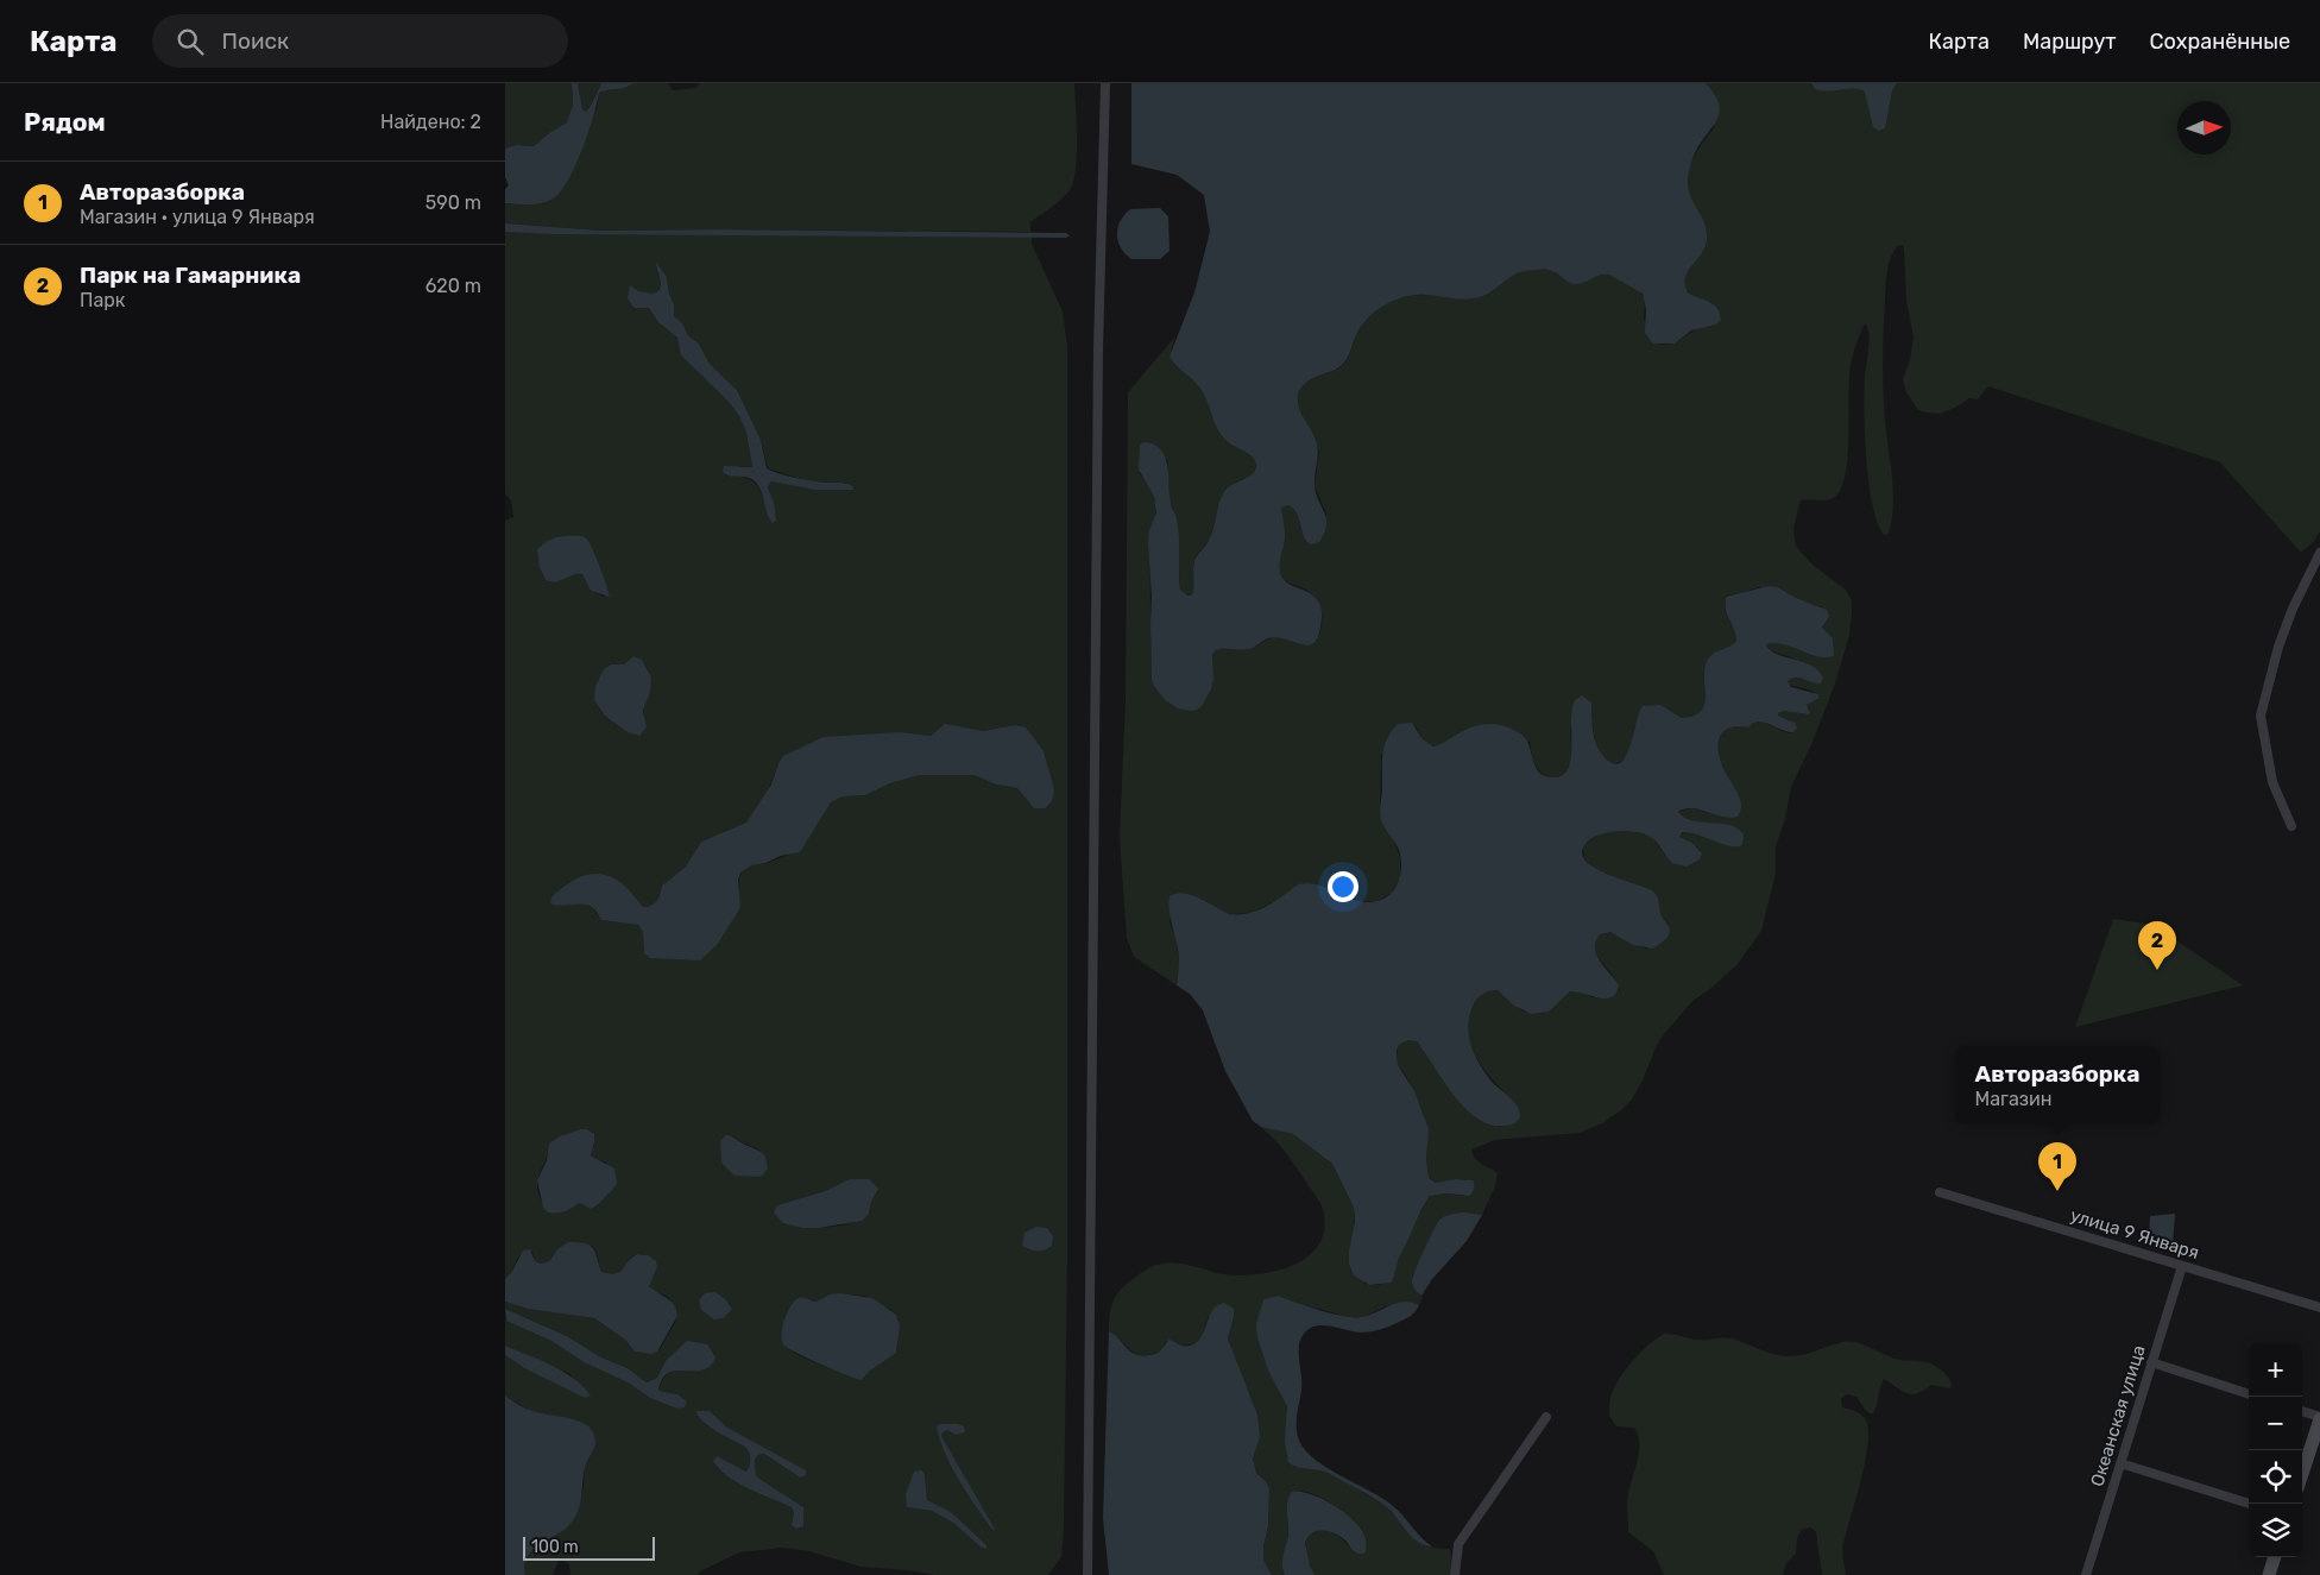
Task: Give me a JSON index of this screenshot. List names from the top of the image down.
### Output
{
  "streets": {
    "street": ["улица 9 Января", "Океанская улица"]
  },
  "crossings": [
    ["улица 9 Января", "Океанская улица"]
  ],
  "scale_bar": "100 m",
  "north": "right",
  "page": {
    "header": "Карта",
    "search": "Поиск",
    "nav": ["Карта", "Маршрут", "Сохранённые"],
    "heading": ["Рядом", "Найдено: 2"],
    "list": [
      {
        "mark": "1",
        "name": "Авторазборка",
        "note": "Магазин · улица 9 Января",
        "value": "590 m"
      },
      {
        "mark": "2",
        "name": "Парк на Гамарника",
        "note": "Парк",
        "value": "620 m"
      }
    ],
    "pins": ["2", "1"],
    "popup": ["Авторазборка", "Магазин"],
    "map_buttons": ["+", "−"],
    "scale": "100 m"
  }
}
